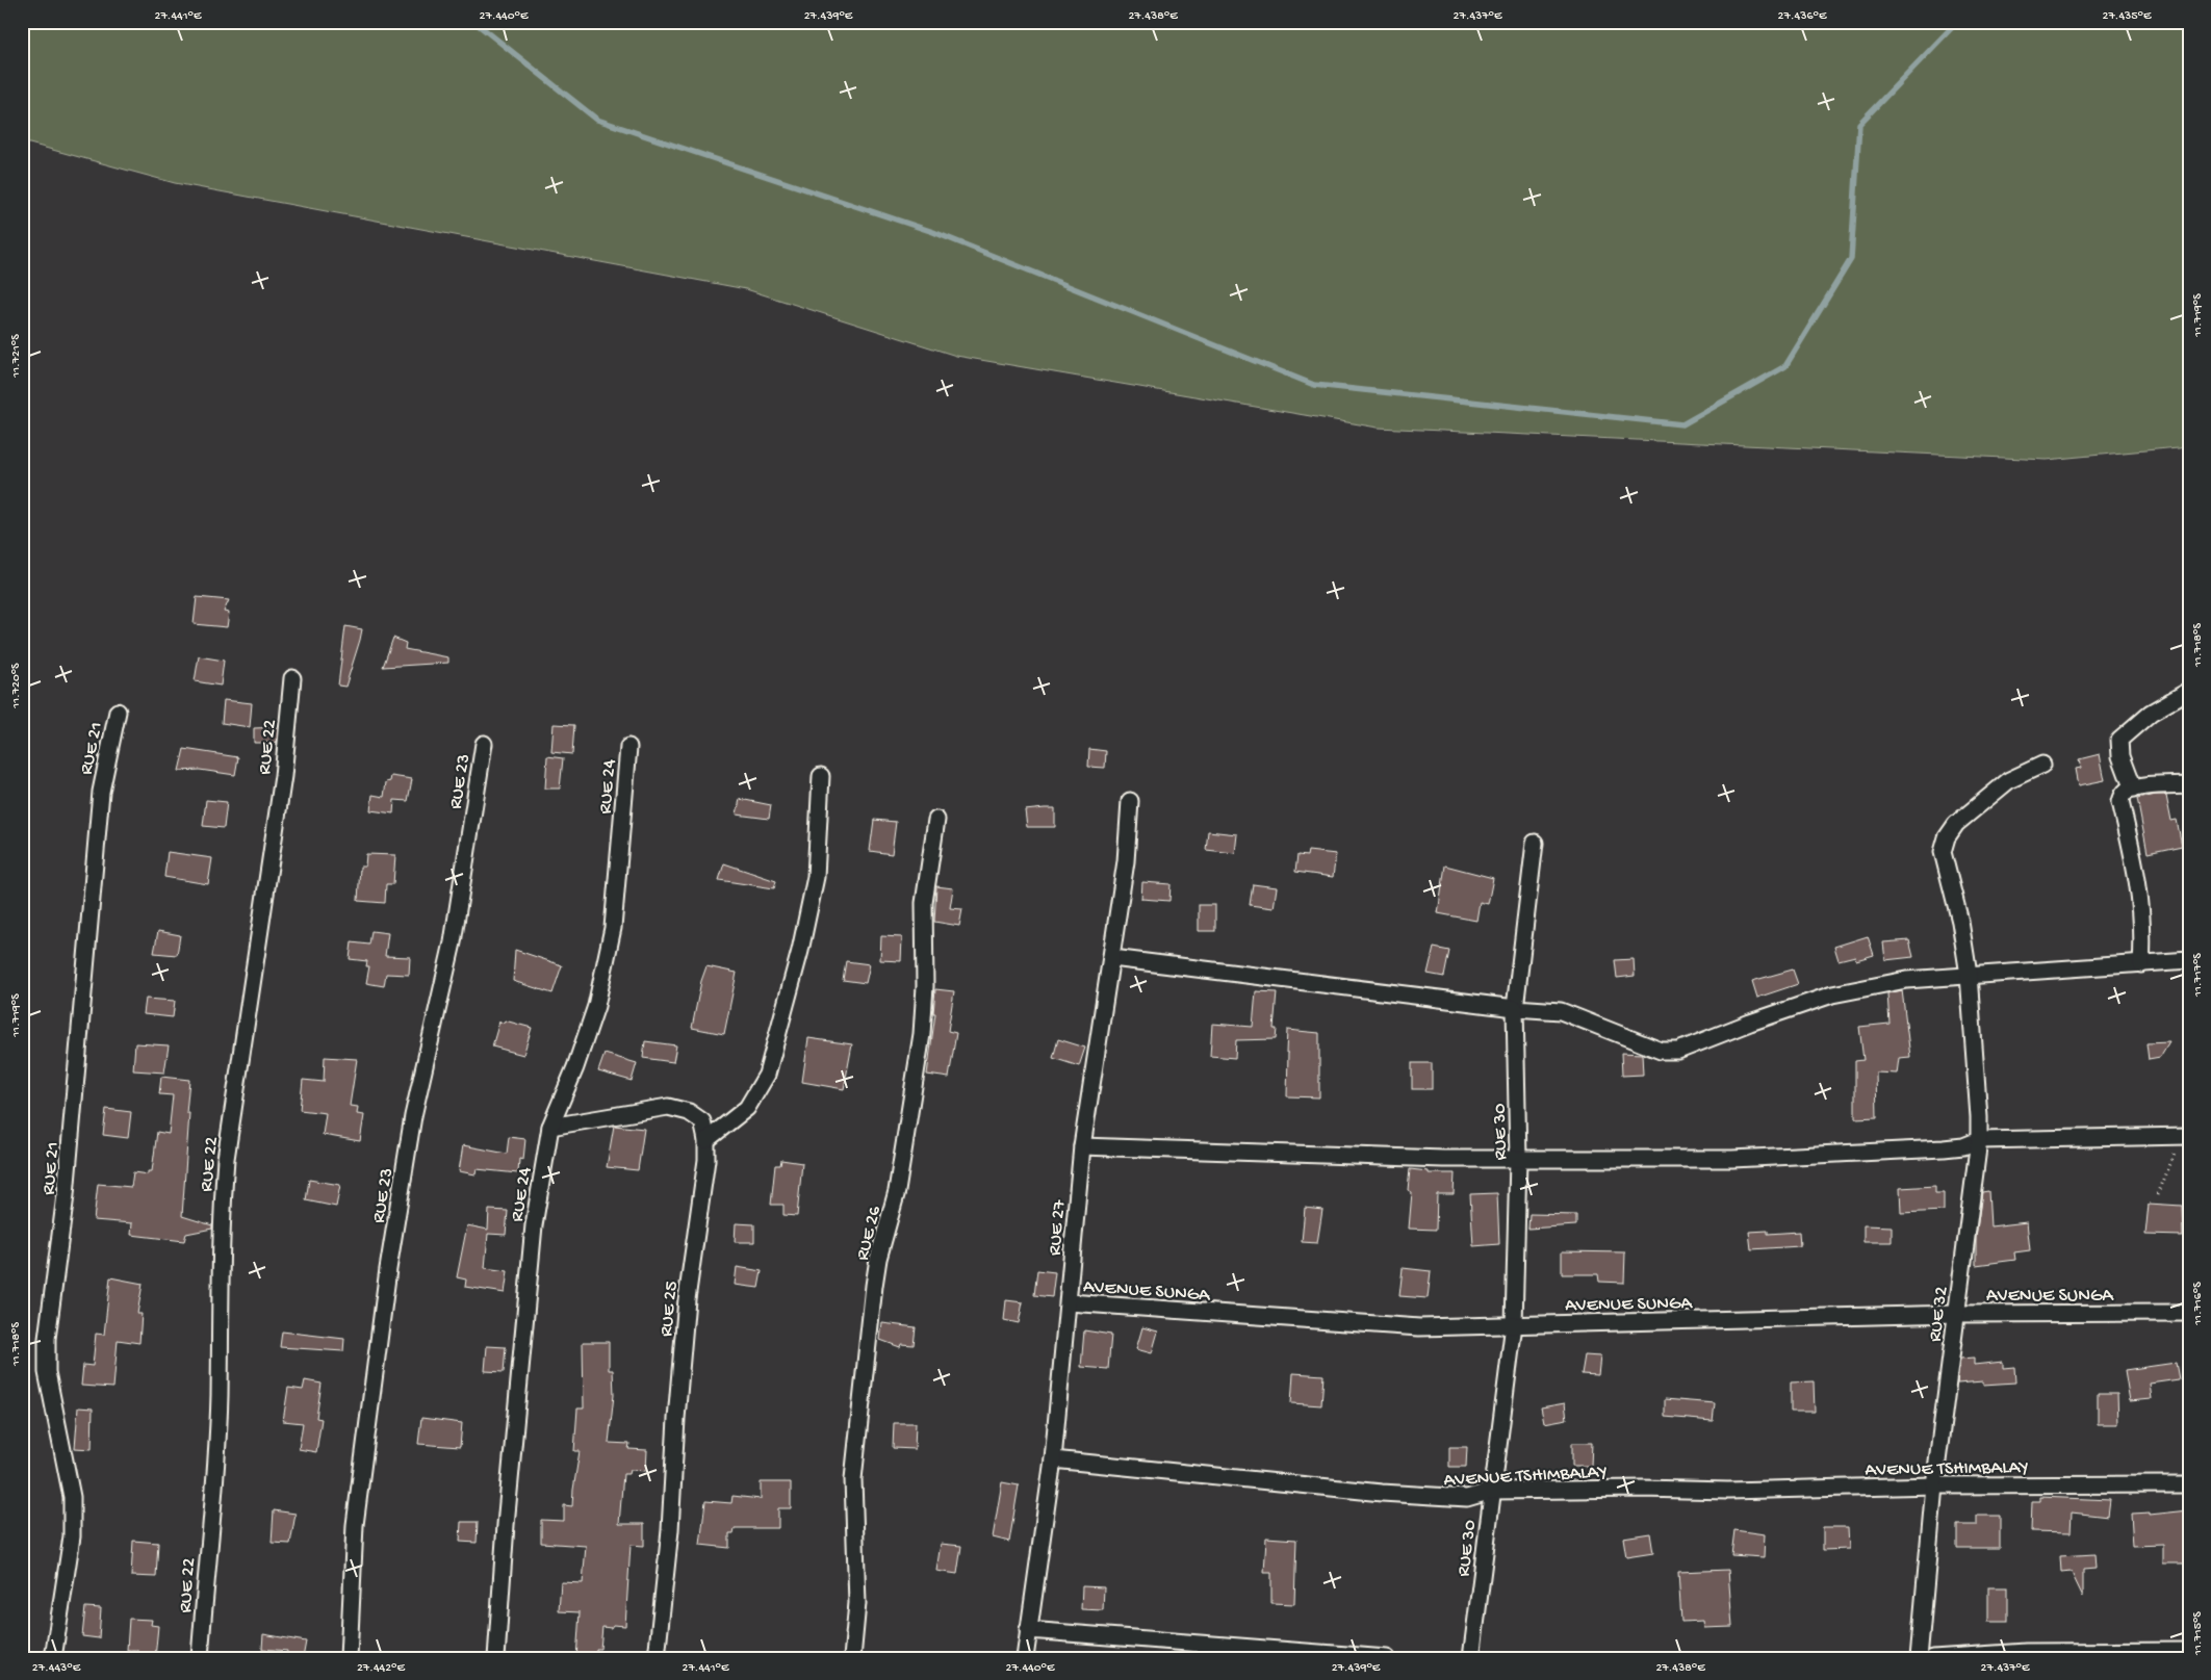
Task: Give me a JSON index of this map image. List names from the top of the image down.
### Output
{
  "streets": {
    "street": [
      "RUE 22",
      "RUE 21",
      "RUE 23",
      "RUE 24",
      "RUE 30",
      "RUE 27",
      "RUE 26",
      "AVENUE SUNGA",
      "RUE 25",
      "RUE 32",
      "AVENUE TSHIMBALAY"
    ]
  },
  "crossings": [
    ["RUE 24", "RUE 25"],
    ["RUE 30", "AVENUE SUNGA"],
    ["RUE 30", "AVENUE TSHIMBALAY"],
    ["RUE 27", "AVENUE SUNGA"],
    ["RUE 27", "AVENUE TSHIMBALAY"],
    ["AVENUE SUNGA", "RUE 32"],
    ["RUE 32", "AVENUE TSHIMBALAY"]
  ],
  "coordinates": [
    "27.441°E",
    "27.440°E",
    "27.439°E",
    "27.438°E",
    "27.437°E",
    "27.436°E",
    "27.435°E",
    "11.719°S",
    "11.721°S",
    "11.718°S",
    "11.720°S",
    "11.717°S",
    "11.716°S",
    "11.715°S",
    "27.443°E",
    "27.442°E"
  ]
}
